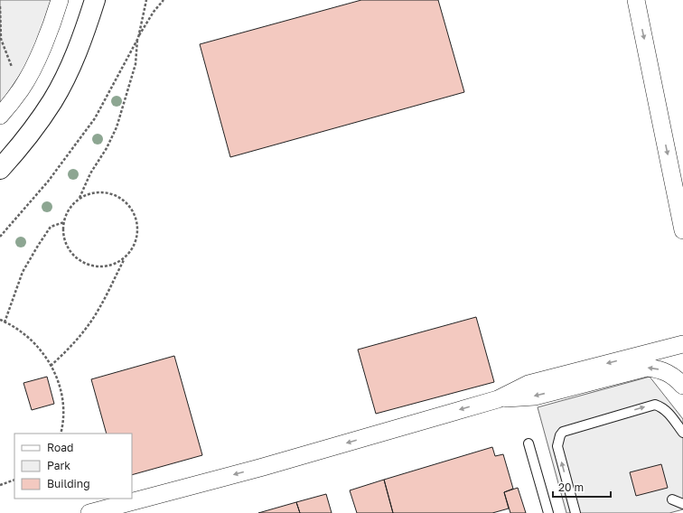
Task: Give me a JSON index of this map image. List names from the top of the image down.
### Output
{
  "legend": ["Road", "Park", "Building"],
  "scale_bar": "20 m"
}
